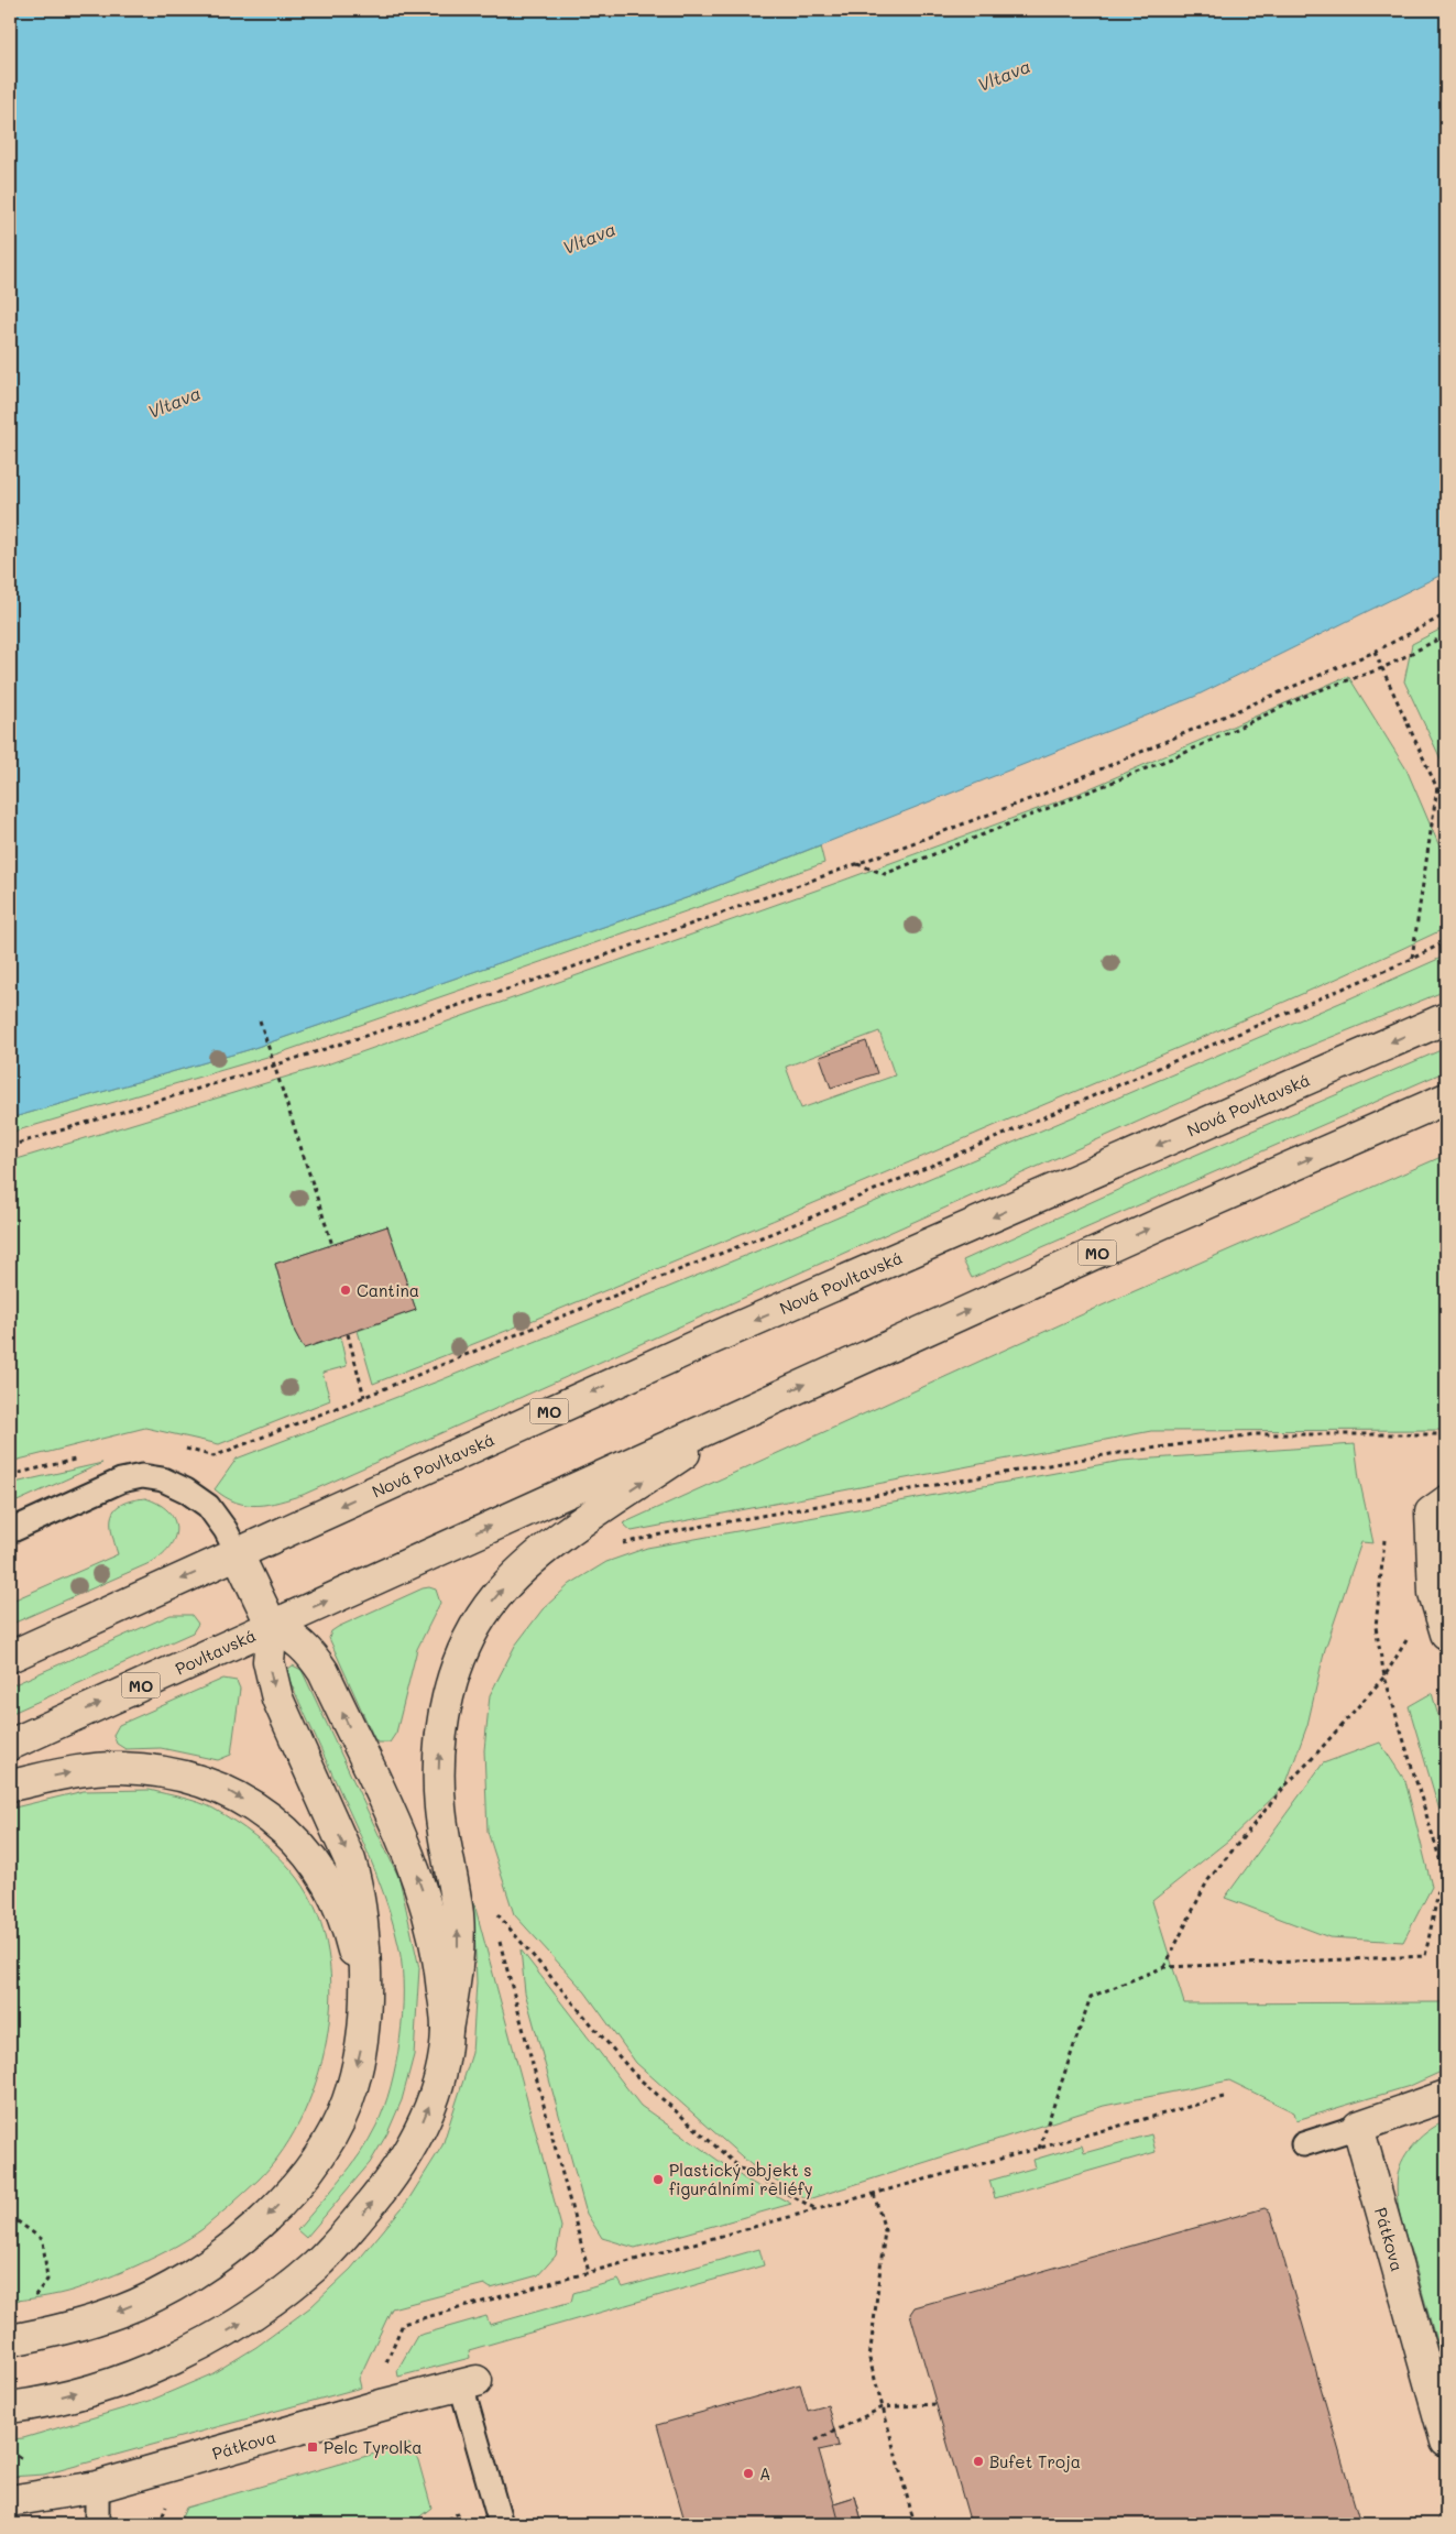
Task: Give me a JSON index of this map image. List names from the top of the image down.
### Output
{
  "streets": {
    "main road": [
      "Nová Povltavská",
      "MO",
      "Povltavská",
      "Pátkova"
    ]
  },
  "crossings": [
    ["Nová Povltavská", "MO"],
    ["MO", "Povltavská"]
  ],
  "water": ["Vltava"],
  "places": {
    "other": [
      "Cantina",
      "Plastický objekt s figurálními reliéfy",
      "Bufet Troja",
      "A"
    ],
    "transit": ["Pelc Tyrolka"]
  }
}
